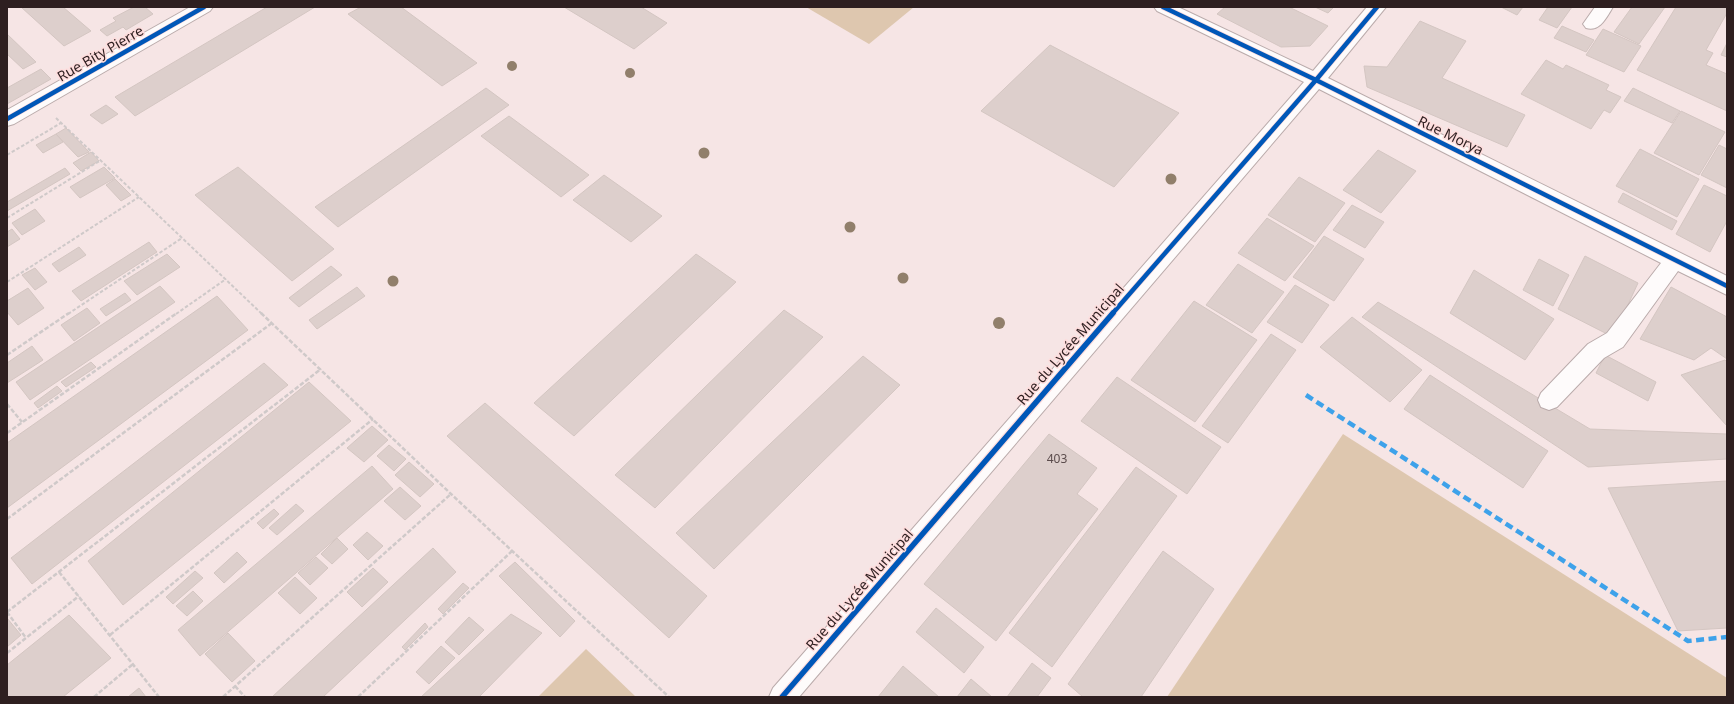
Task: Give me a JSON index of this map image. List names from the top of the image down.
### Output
{
  "streets": {
    "street": ["Rue Bity Pierre", "Rue Morya", "Rue du Lycée Municipal"]
  },
  "crossings": [
    ["Rue Morya", "Rue du Lycée Municipal"]
  ],
  "house_numbers": ["403"]
}
